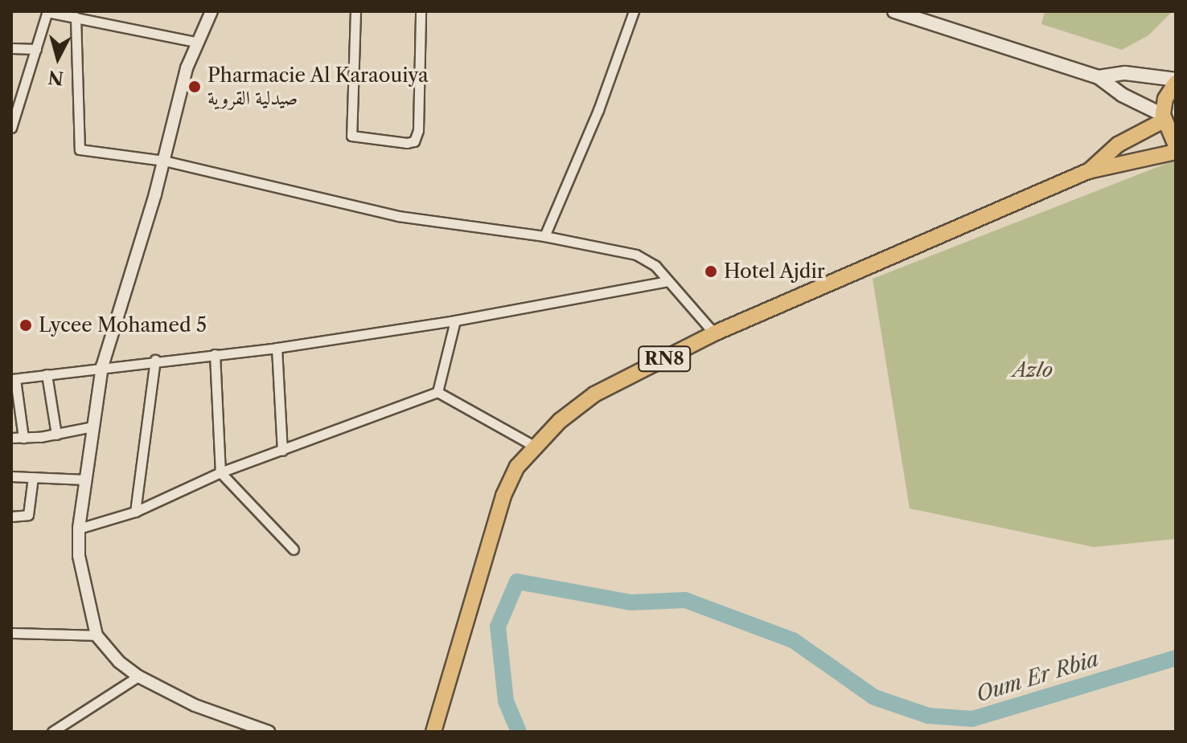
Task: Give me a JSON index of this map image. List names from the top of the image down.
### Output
{
  "streets": {
    "main road": ["RN8"]
  },
  "water": ["Oum Er Rbia"],
  "parks": ["Azlo"],
  "places": ["Pharmacie Al Karaouiya صيدلية القروية", "Hotel Ajdir", "Lycee Mohamed 5"],
  "north": "bottom"
}
